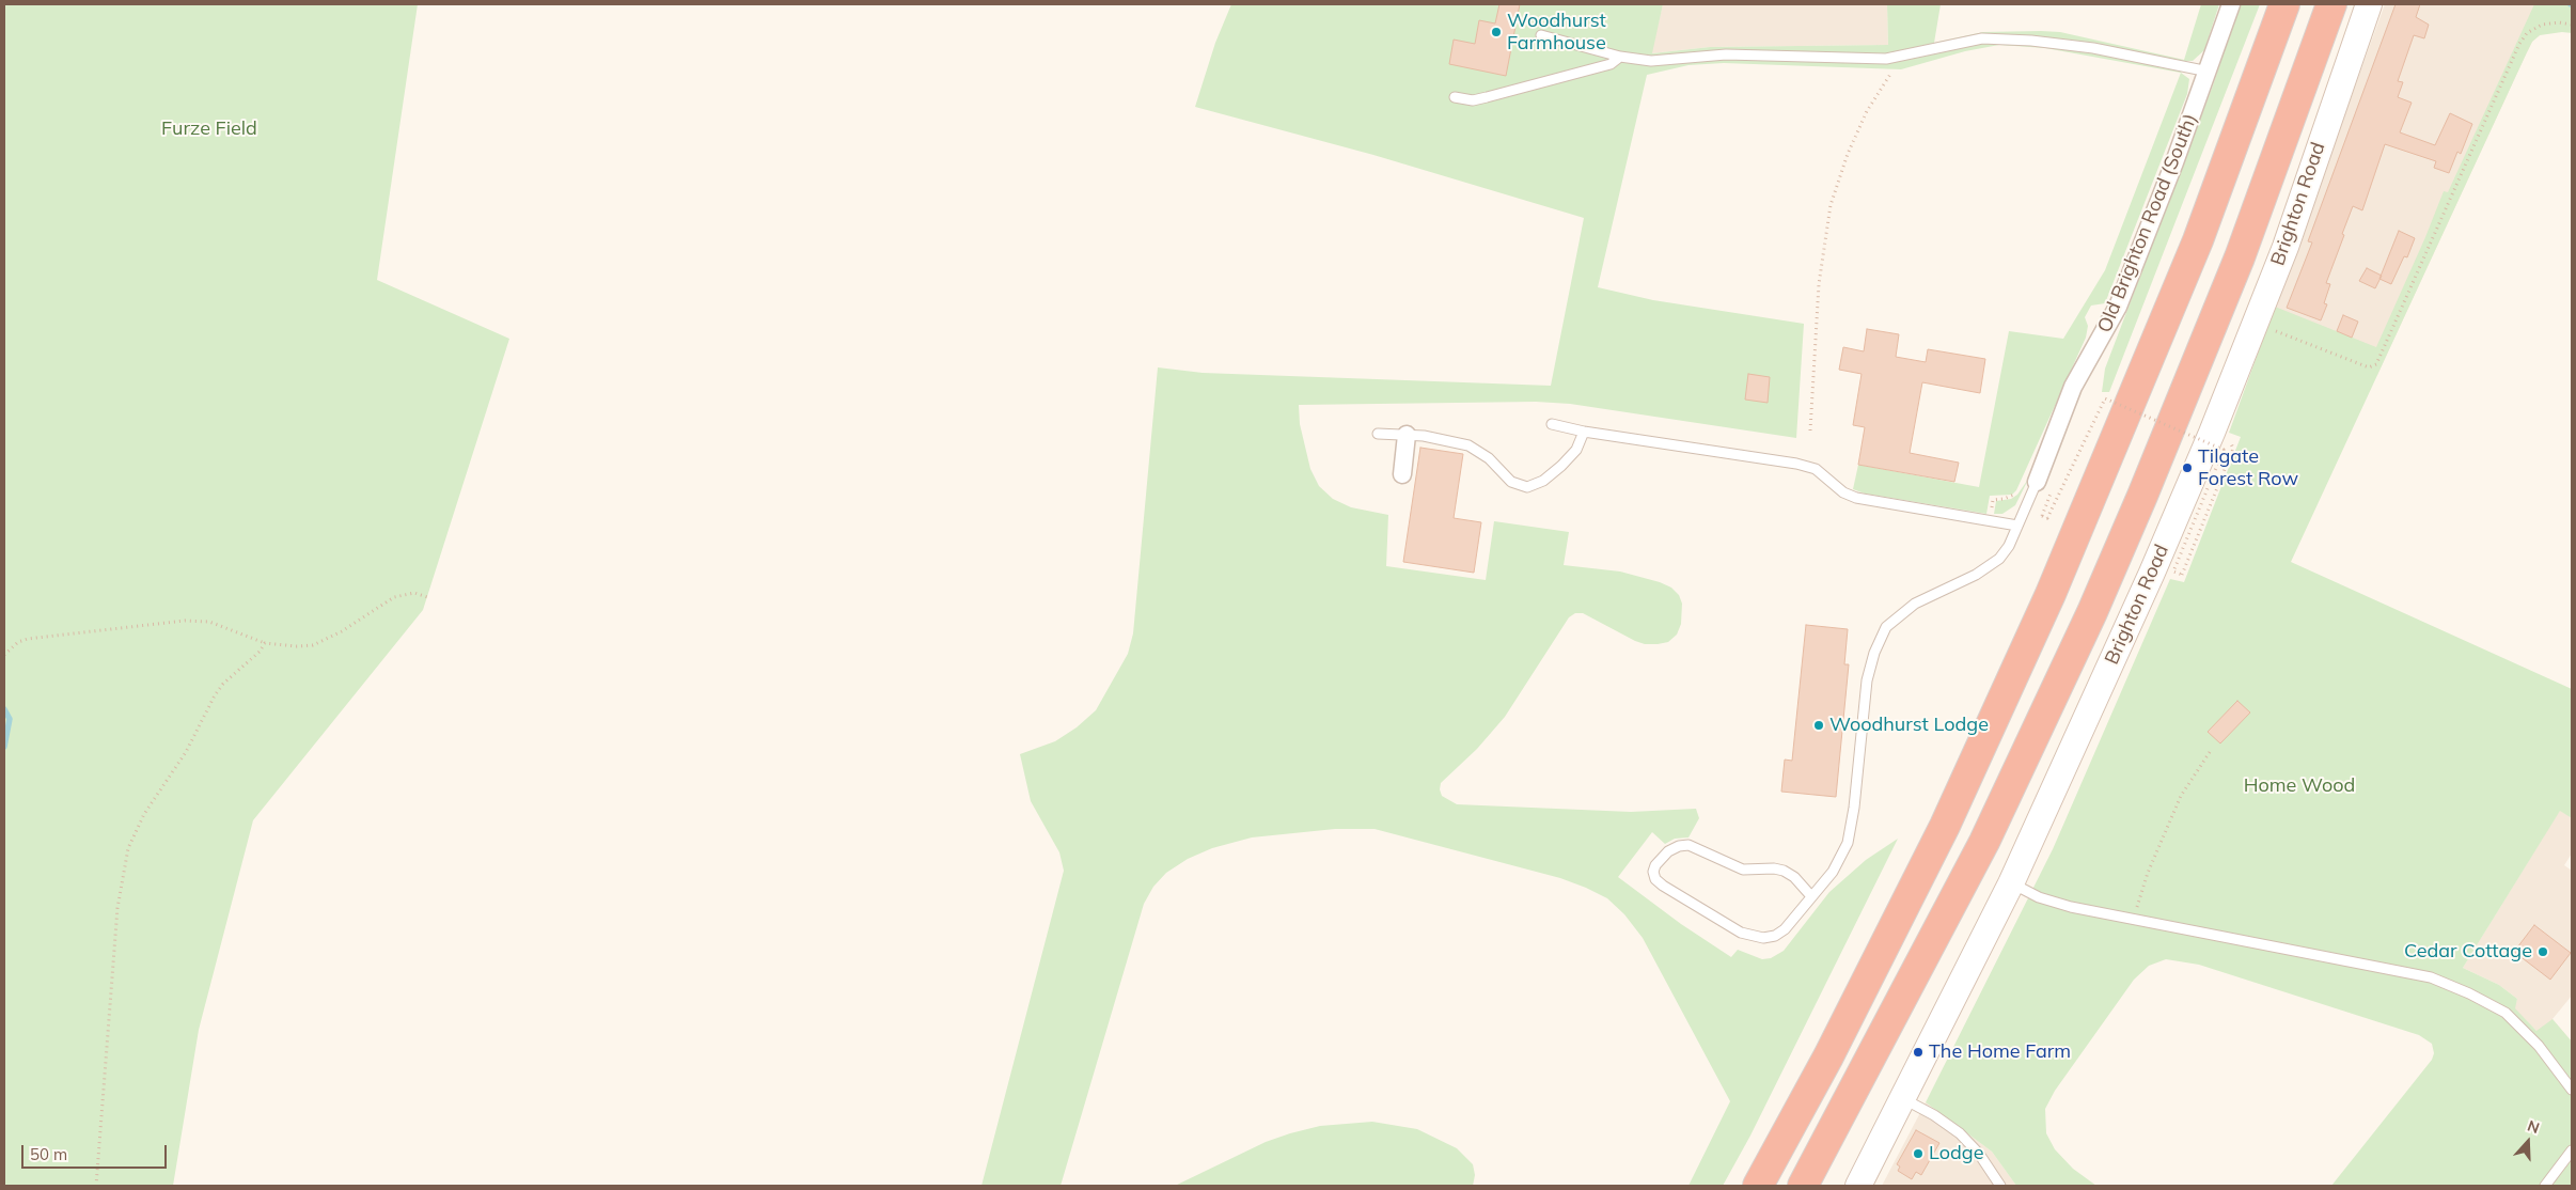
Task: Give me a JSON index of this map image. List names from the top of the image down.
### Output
{
  "streets": {
    "street": ["Brighton Road", "Old Brighton Road (South)"]
  },
  "parks": ["Furze Field", "Home Wood"],
  "places": [
    "Woodhurst Farmhouse",
    "Tilgate Forest Row",
    "Woodhurst Lodge",
    "Cedar Cottage",
    "The Home Farm",
    "Lodge"
  ],
  "scale_bar": "50 m",
  "north": "top"
}
